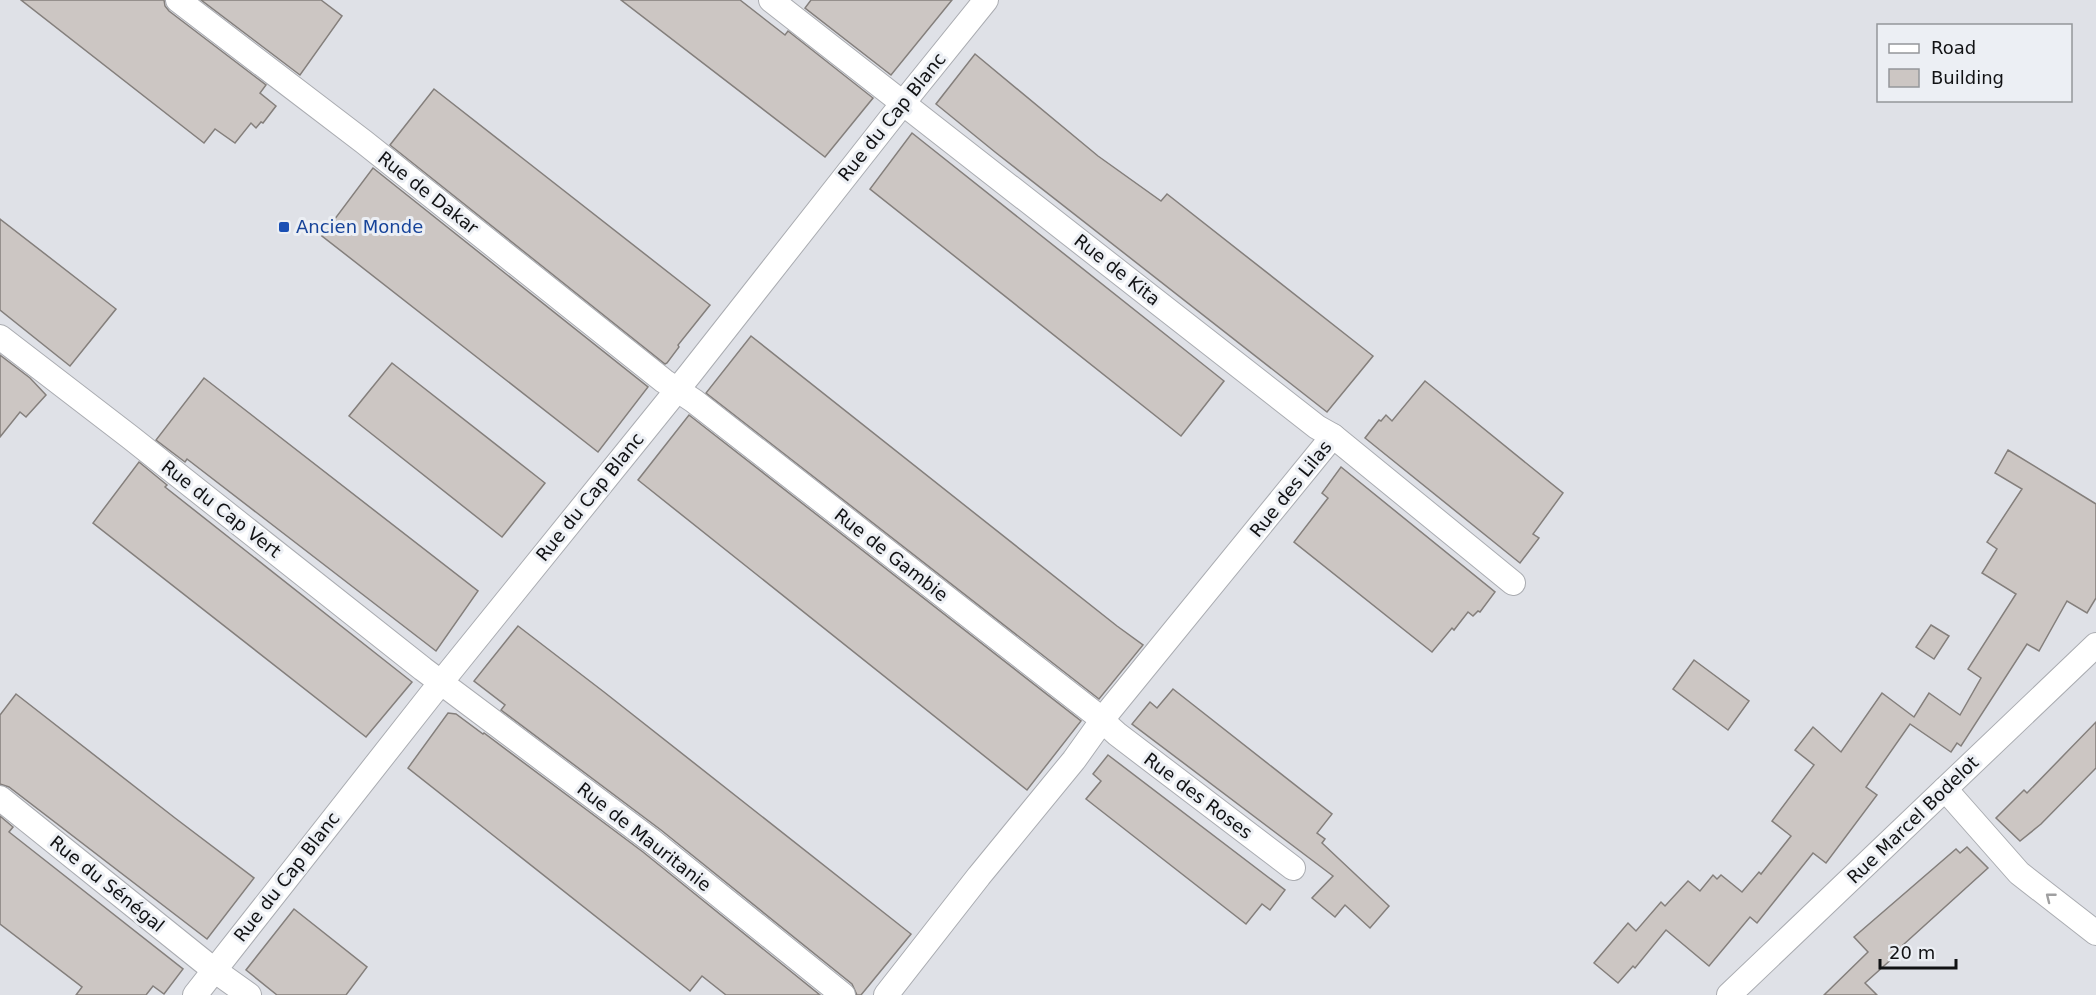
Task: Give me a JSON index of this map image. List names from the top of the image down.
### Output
{
  "streets": {
    "street": [
      "Rue du Cap Blanc",
      "Rue de Dakar",
      "Rue de Kita",
      "Rue des Lilas",
      "Rue du Cap Vert",
      "Rue de Gambie",
      "Rue des Roses",
      "Rue Marcel Bodelot",
      "Rue de Mauritanie",
      "Rue du Sénégal"
    ]
  },
  "crossings": [
    ["Rue du Cap Blanc", "Rue de Dakar"],
    ["Rue du Cap Blanc", "Rue de Kita"],
    ["Rue du Cap Blanc", "Rue du Cap Vert"],
    ["Rue du Cap Blanc", "Rue de Gambie"],
    ["Rue du Cap Blanc", "Rue de Mauritanie"],
    ["Rue du Cap Blanc", "Rue du Sénégal"],
    ["Rue de Dakar", "Rue de Gambie"],
    ["Rue de Kita", "Rue des Lilas"],
    ["Rue des Lilas", "Rue de Gambie"],
    ["Rue des Lilas", "Rue des Roses"],
    ["Rue du Cap Vert", "Rue de Mauritanie"],
    ["Rue de Gambie", "Rue des Roses"]
  ],
  "places": {
    "transit": ["Ancien Monde"]
  },
  "legend": ["Road", "Building"],
  "scale_bar": "20 m"
}
